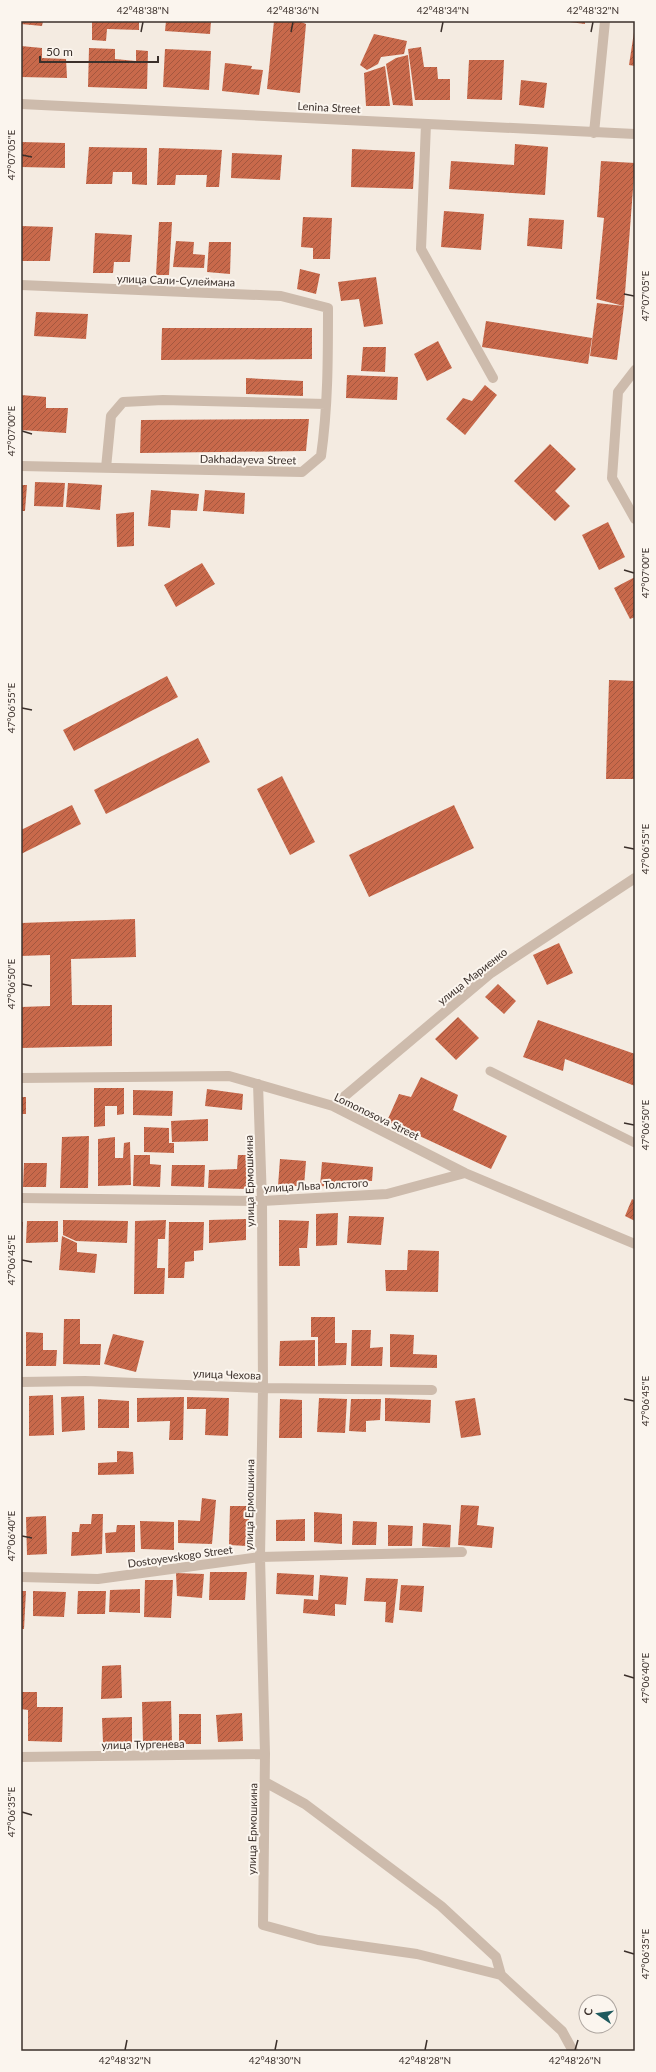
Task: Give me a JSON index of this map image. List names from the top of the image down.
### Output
{
  "streets": {
    "street": [
      "Lenina Street",
      "улица Сали-Сулеймана",
      "Dakhadayeva Street",
      "улица Мариенко",
      "Lomonosova Street",
      "улица Ермошкина",
      "улица Льва Толстого",
      "улица Чехова",
      "Dostoyevskogo Street",
      "улица Тургенева"
    ]
  },
  "crossings": [
    ["улица Сали-Сулеймана", "Dakhadayeva Street"],
    ["улица Мариенко", "Lomonosova Street"],
    ["Lomonosova Street", "улица Ермошкина"],
    ["Lomonosova Street", "улица Льва Толстого"],
    ["улица Ермошкина", "улица Льва Толстого"],
    ["улица Ермошкина", "улица Чехова"],
    ["улица Ермошкина", "Dostoyevskogo Street"],
    ["улица Ермошкина", "улица Тургенева"]
  ],
  "scale_bar": "50 m",
  "north": "left",
  "coordinates": [
    "42°48'38\"N",
    "42°48'36\"N",
    "42°48'34\"N",
    "42°48'32\"N",
    "47°07'05\"E",
    "47°07'00\"E",
    "47°06'55\"E",
    "47°06'50\"E",
    "47°06'45\"E",
    "47°06'40\"E",
    "47°06'35\"E",
    "42°48'30\"N",
    "42°48'28\"N",
    "42°48'26\"N"
  ]
}
